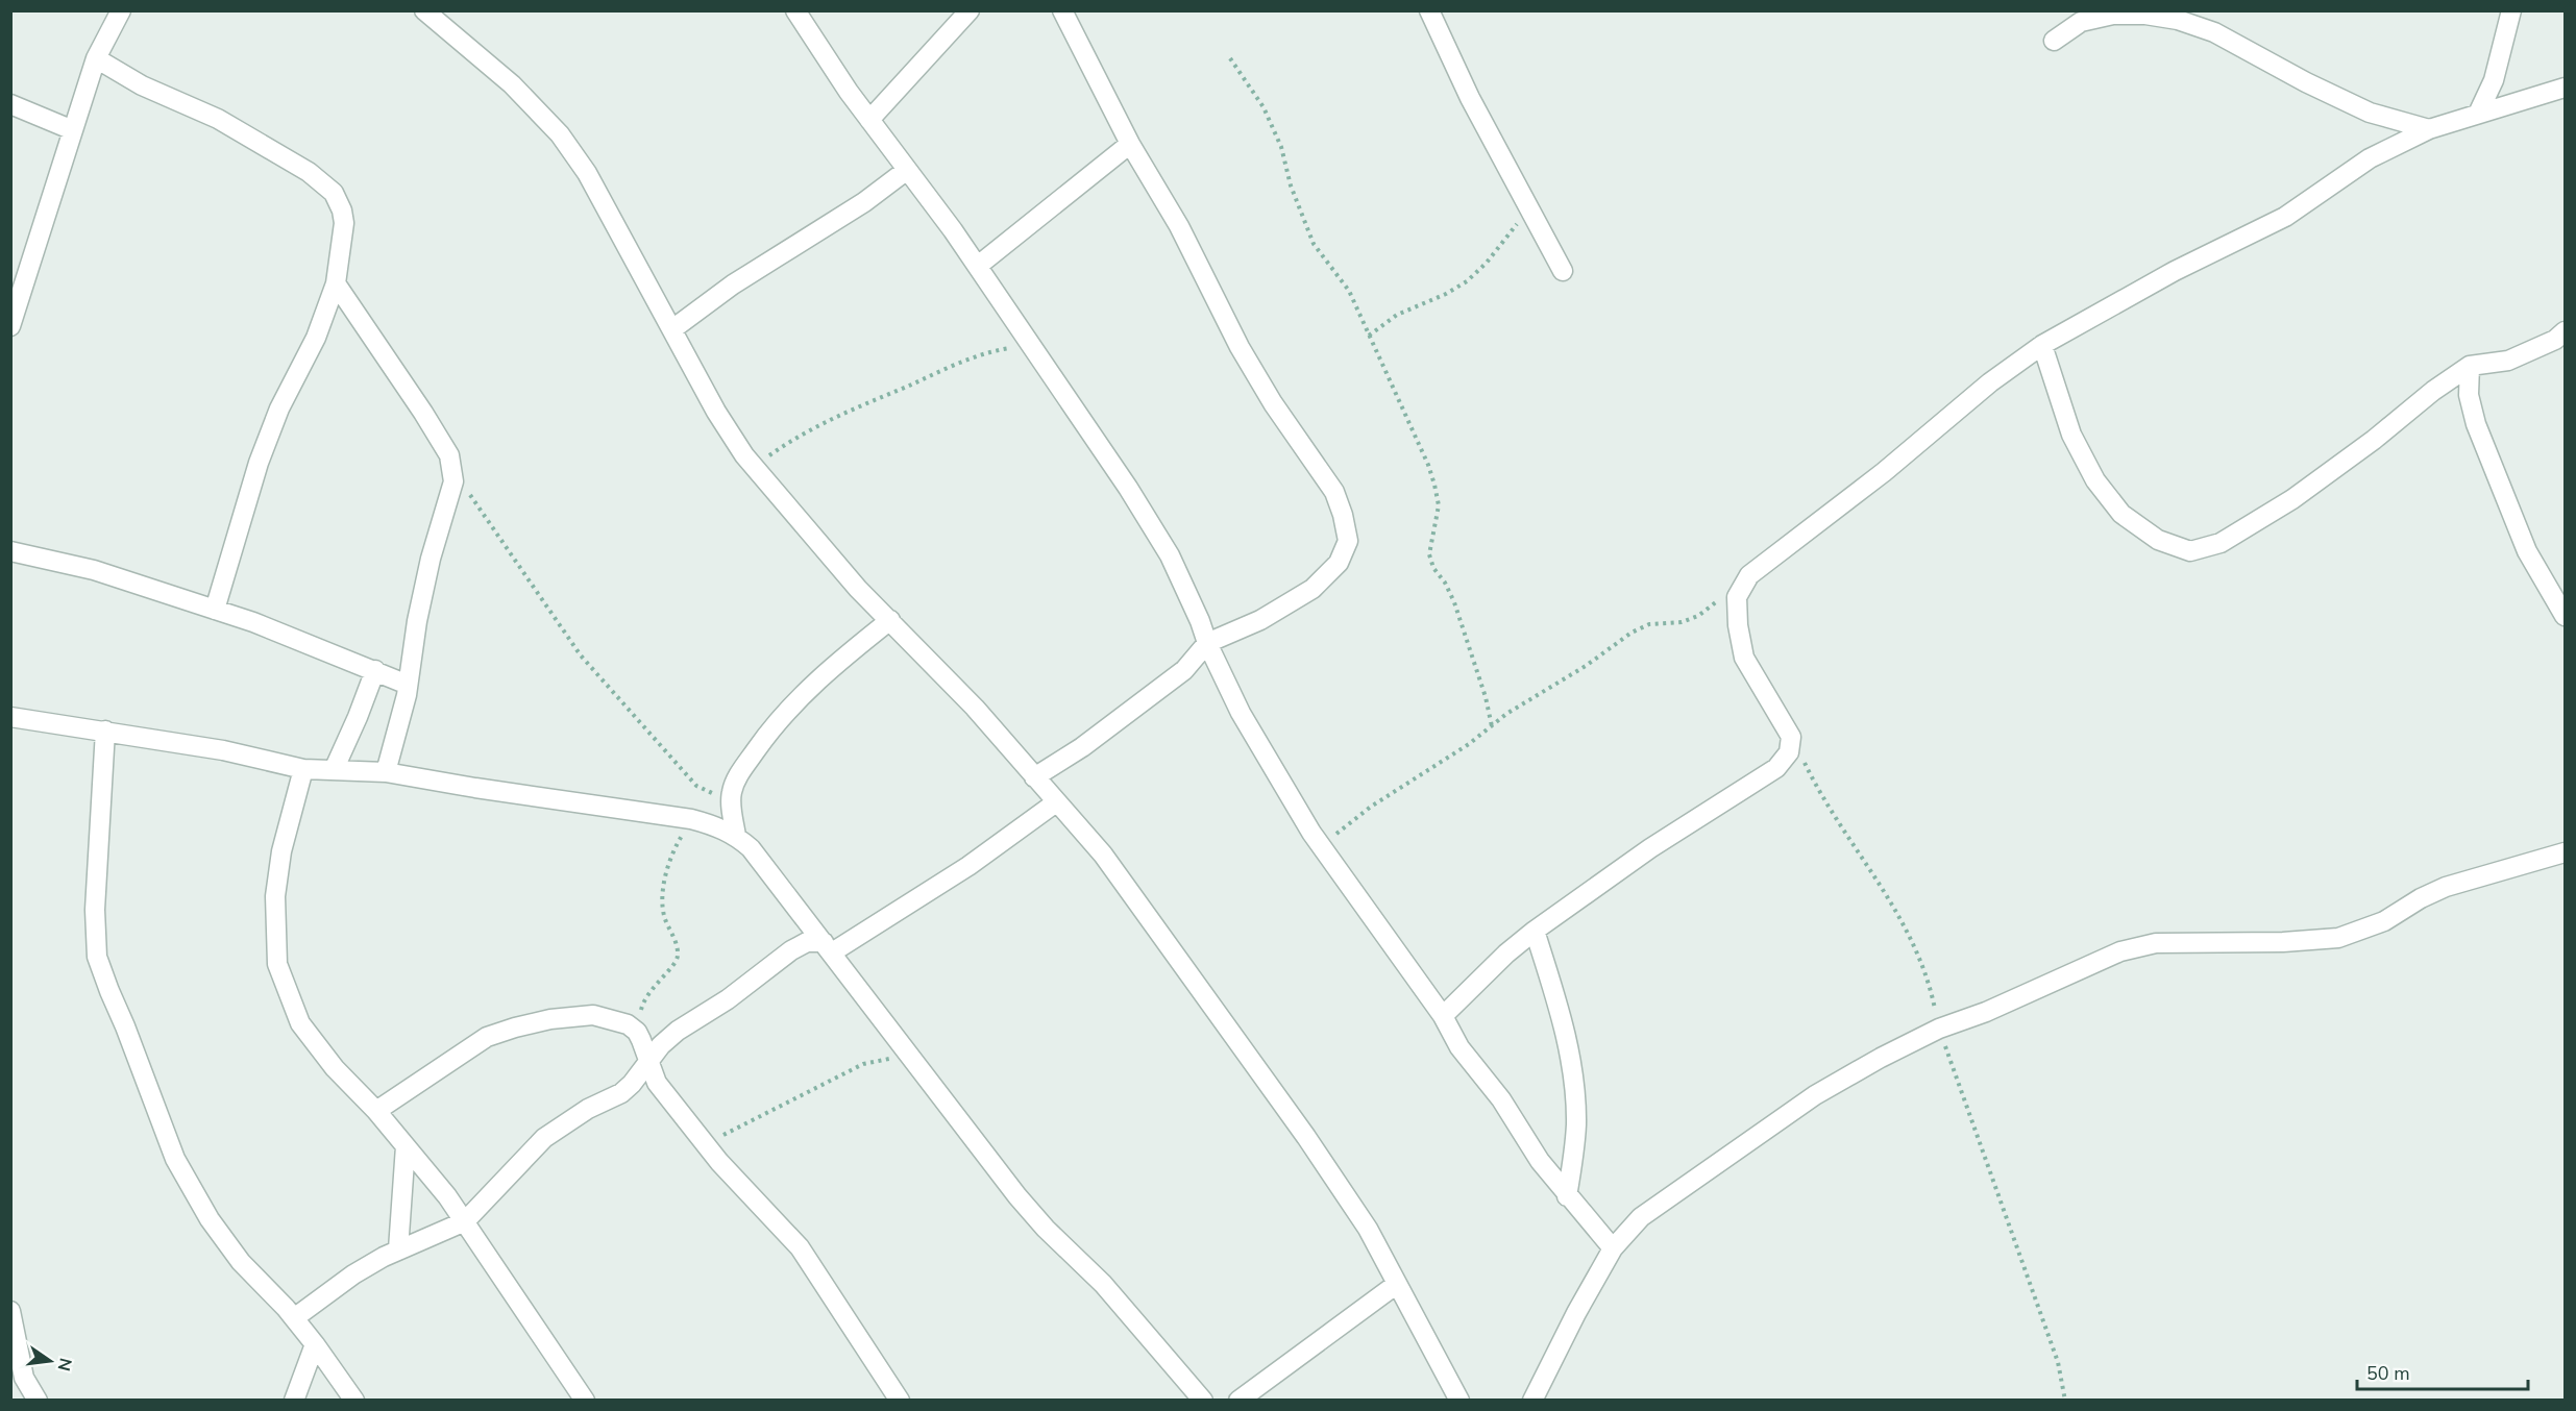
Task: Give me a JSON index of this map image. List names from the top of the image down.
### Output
{
  "scale_bar": "50 m",
  "north": "right"
}
